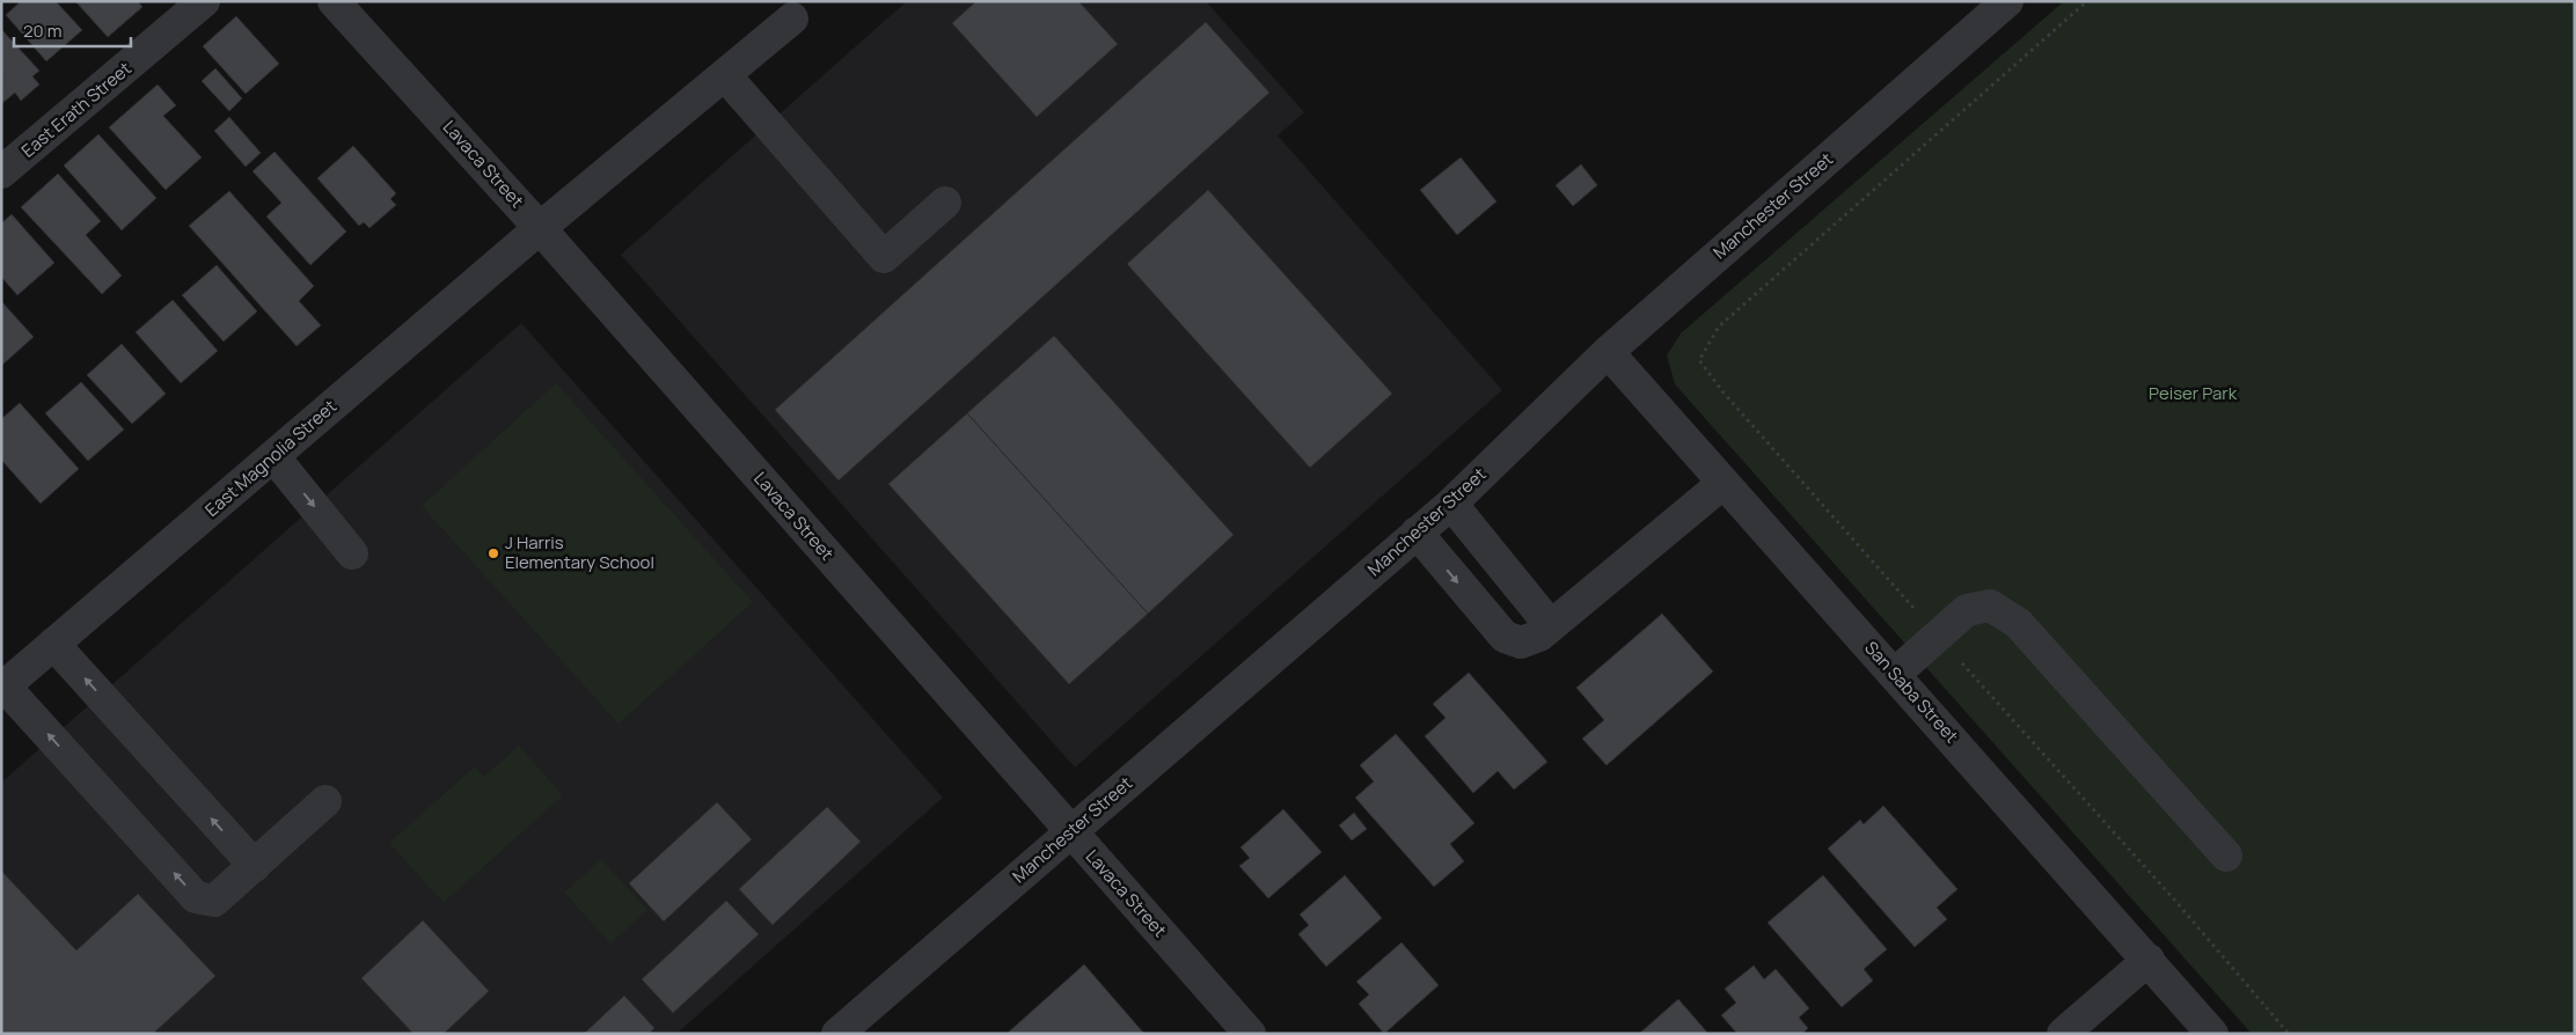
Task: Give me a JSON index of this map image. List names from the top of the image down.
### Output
{
  "streets": {
    "street": [
      "East Erath Street",
      "Lavaca Street",
      "Manchester Street",
      "East Magnolia Street",
      "San Saba Street"
    ]
  },
  "crossings": [
    ["Lavaca Street", "Manchester Street"],
    ["Lavaca Street", "East Magnolia Street"],
    ["Manchester Street", "San Saba Street"]
  ],
  "parks": ["Peiser Park"],
  "places": ["J Harris Elementary School"],
  "scale_bar": "20 m"
}
